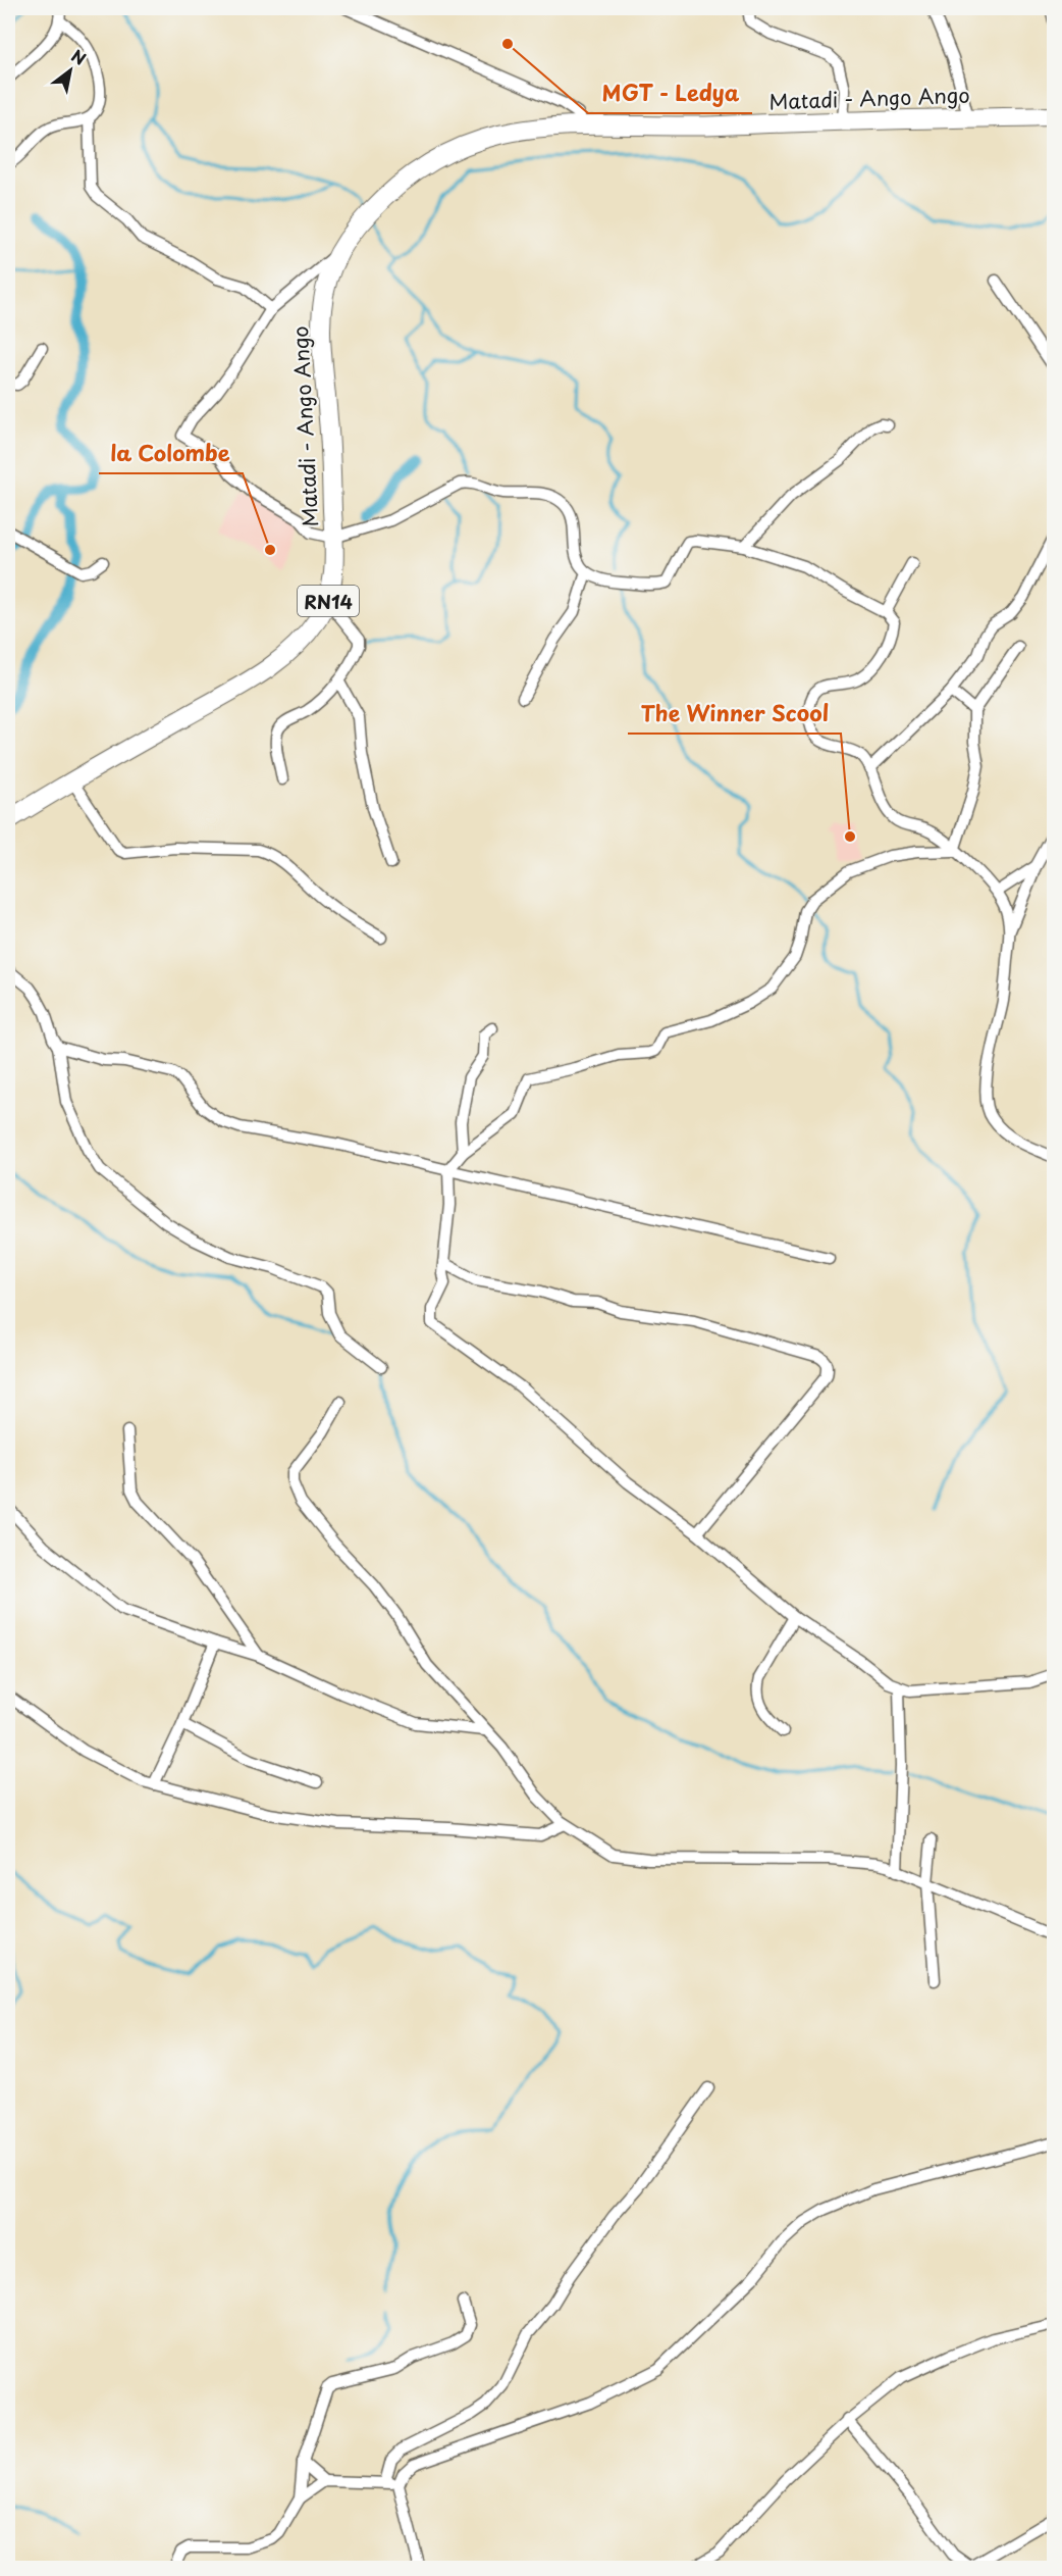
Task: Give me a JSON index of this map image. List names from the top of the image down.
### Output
{
  "streets": {
    "highway": ["Matadi - Ango Ango", "RN14"]
  },
  "places": ["MGT - Ledya", "la Colombe", "The Winner Scool"],
  "north": "top right"
}
